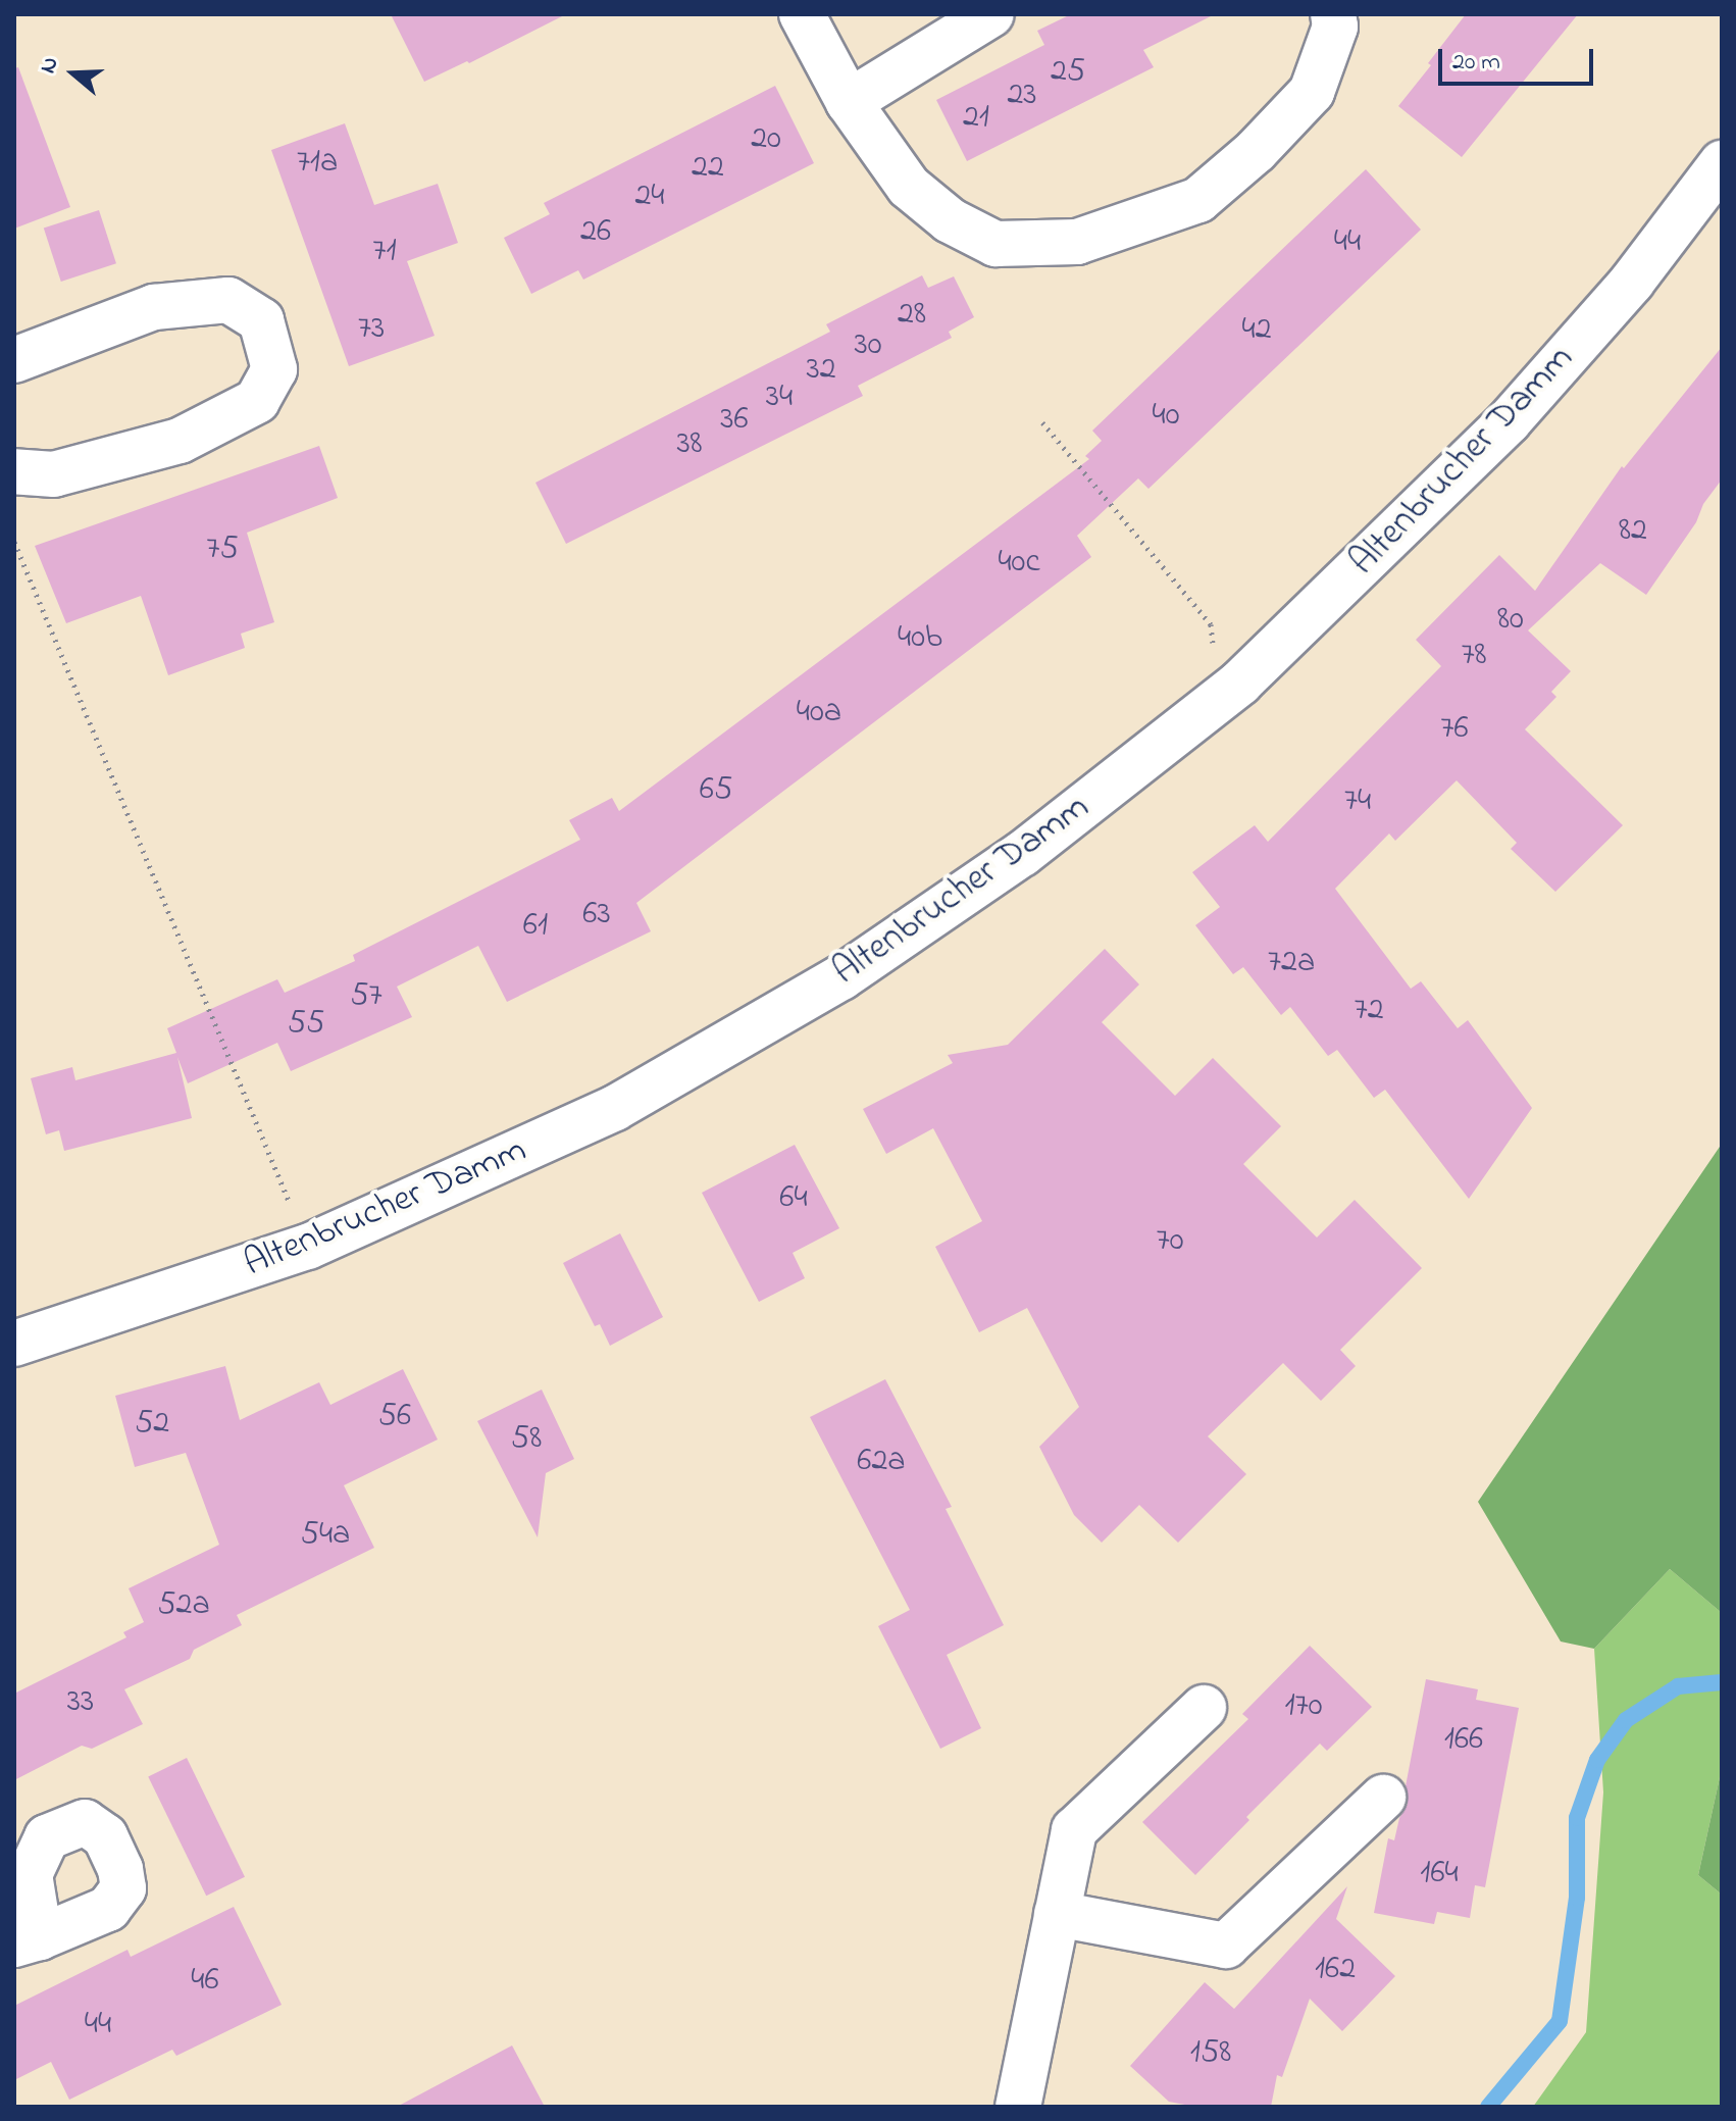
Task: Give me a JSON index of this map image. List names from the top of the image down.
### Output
{
  "streets": {
    "street": ["Altenbrucher Damm"]
  },
  "house_numbers": [
    "25",
    "23",
    "21",
    "20",
    "71a",
    "22",
    "24",
    "26",
    "44",
    "71",
    "28",
    "73",
    "42",
    "30",
    "32",
    "34",
    "40",
    "36",
    "38",
    "82",
    "75",
    "40c",
    "80",
    "40b",
    "78",
    "40a",
    "76",
    "65",
    "74",
    "63",
    "61",
    "72a",
    "57",
    "72",
    "55",
    "64",
    "70",
    "56",
    "52",
    "58",
    "62a",
    "54a",
    "52a",
    "33",
    "170",
    "166",
    "164",
    "162",
    "46",
    "44",
    "158"
  ],
  "scale_bar": "20 m",
  "north": "left"
}
